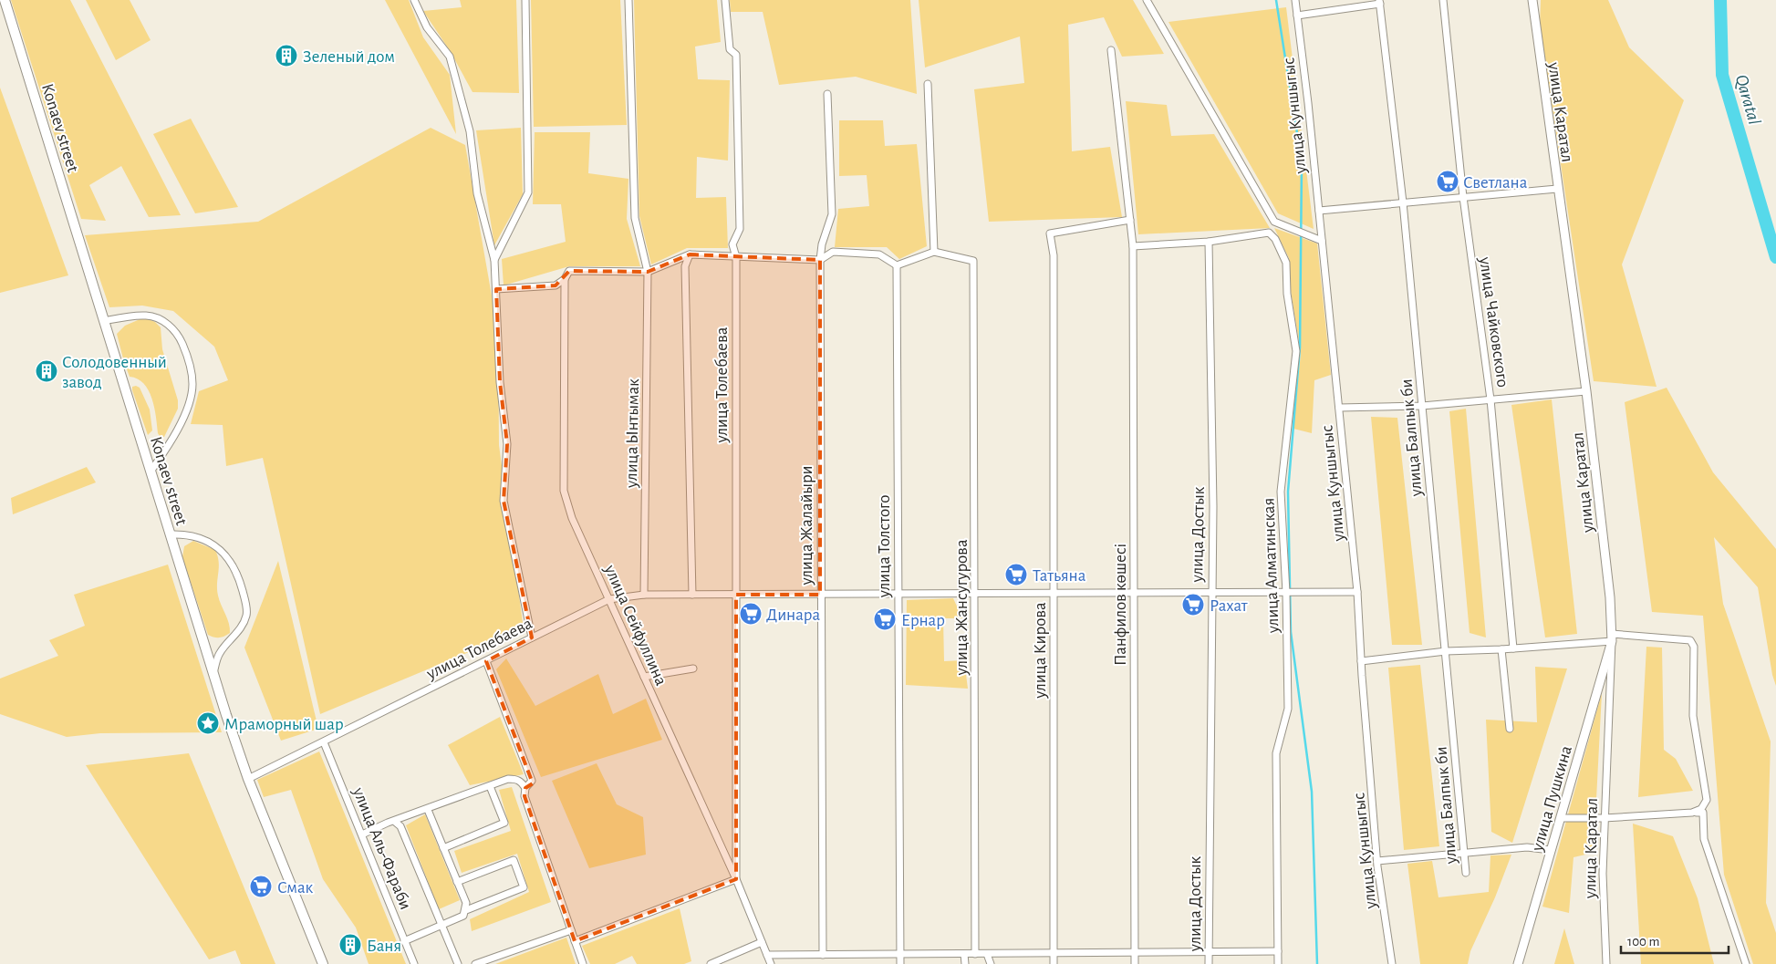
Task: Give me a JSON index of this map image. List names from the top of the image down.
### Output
{
  "streets": {
    "main road": ["Konaev street"],
    "street": [
      "улица Каратал",
      "улица Куншыгыс",
      "улица Чайковского",
      "улица Толебаева",
      "улица Ынтымак",
      "улица Балпык би",
      "улица Жалайыри",
      "улица Достык",
      "улица Толстого",
      "улица Алматинская",
      "Панфилов көшесі",
      "улица Жансугурова",
      "улица Сейфуллина",
      "улица Кирова",
      "улица Пушкина",
      "улица Аль-Фараби"
    ]
  },
  "crossings": [
    ["улица Каратал", "улица Пушкина"],
    ["улица Куншыгыс", "улица Толебаева"],
    ["Konaev street", "улица Толебаева"],
    ["улица Толебаева", "улица Ынтымак"],
    ["улица Толебаева", "улица Жалайыри"],
    ["улица Толебаева", "улица Достык"],
    ["улица Толебаева", "улица Толстого"],
    ["улица Толебаева", "улица Алматинская"],
    ["улица Толебаева", "Панфилов көшесі"],
    ["улица Толебаева", "улица Жансугурова"],
    ["улица Толебаева", "улица Сейфуллина"],
    ["улица Толебаева", "улица Кирова"],
    ["улица Толебаева", "улица Аль-Фараби"],
    ["улица Достык", "улица Алматинская"],
    ["Панфилов көшесі", "улица Кирова"]
  ],
  "water": ["Qaratal"],
  "places": {
    "building": ["Зеленый дом", "Солодовенный завод", "Баня"],
    "supermarket": [
      "Светлана",
      "Татьяна",
      "Рахат",
      "Динара",
      "Ернар",
      "Смак"
    ],
    "place": ["Мраморный шар"]
  },
  "scale_bar": "100 m"
}
